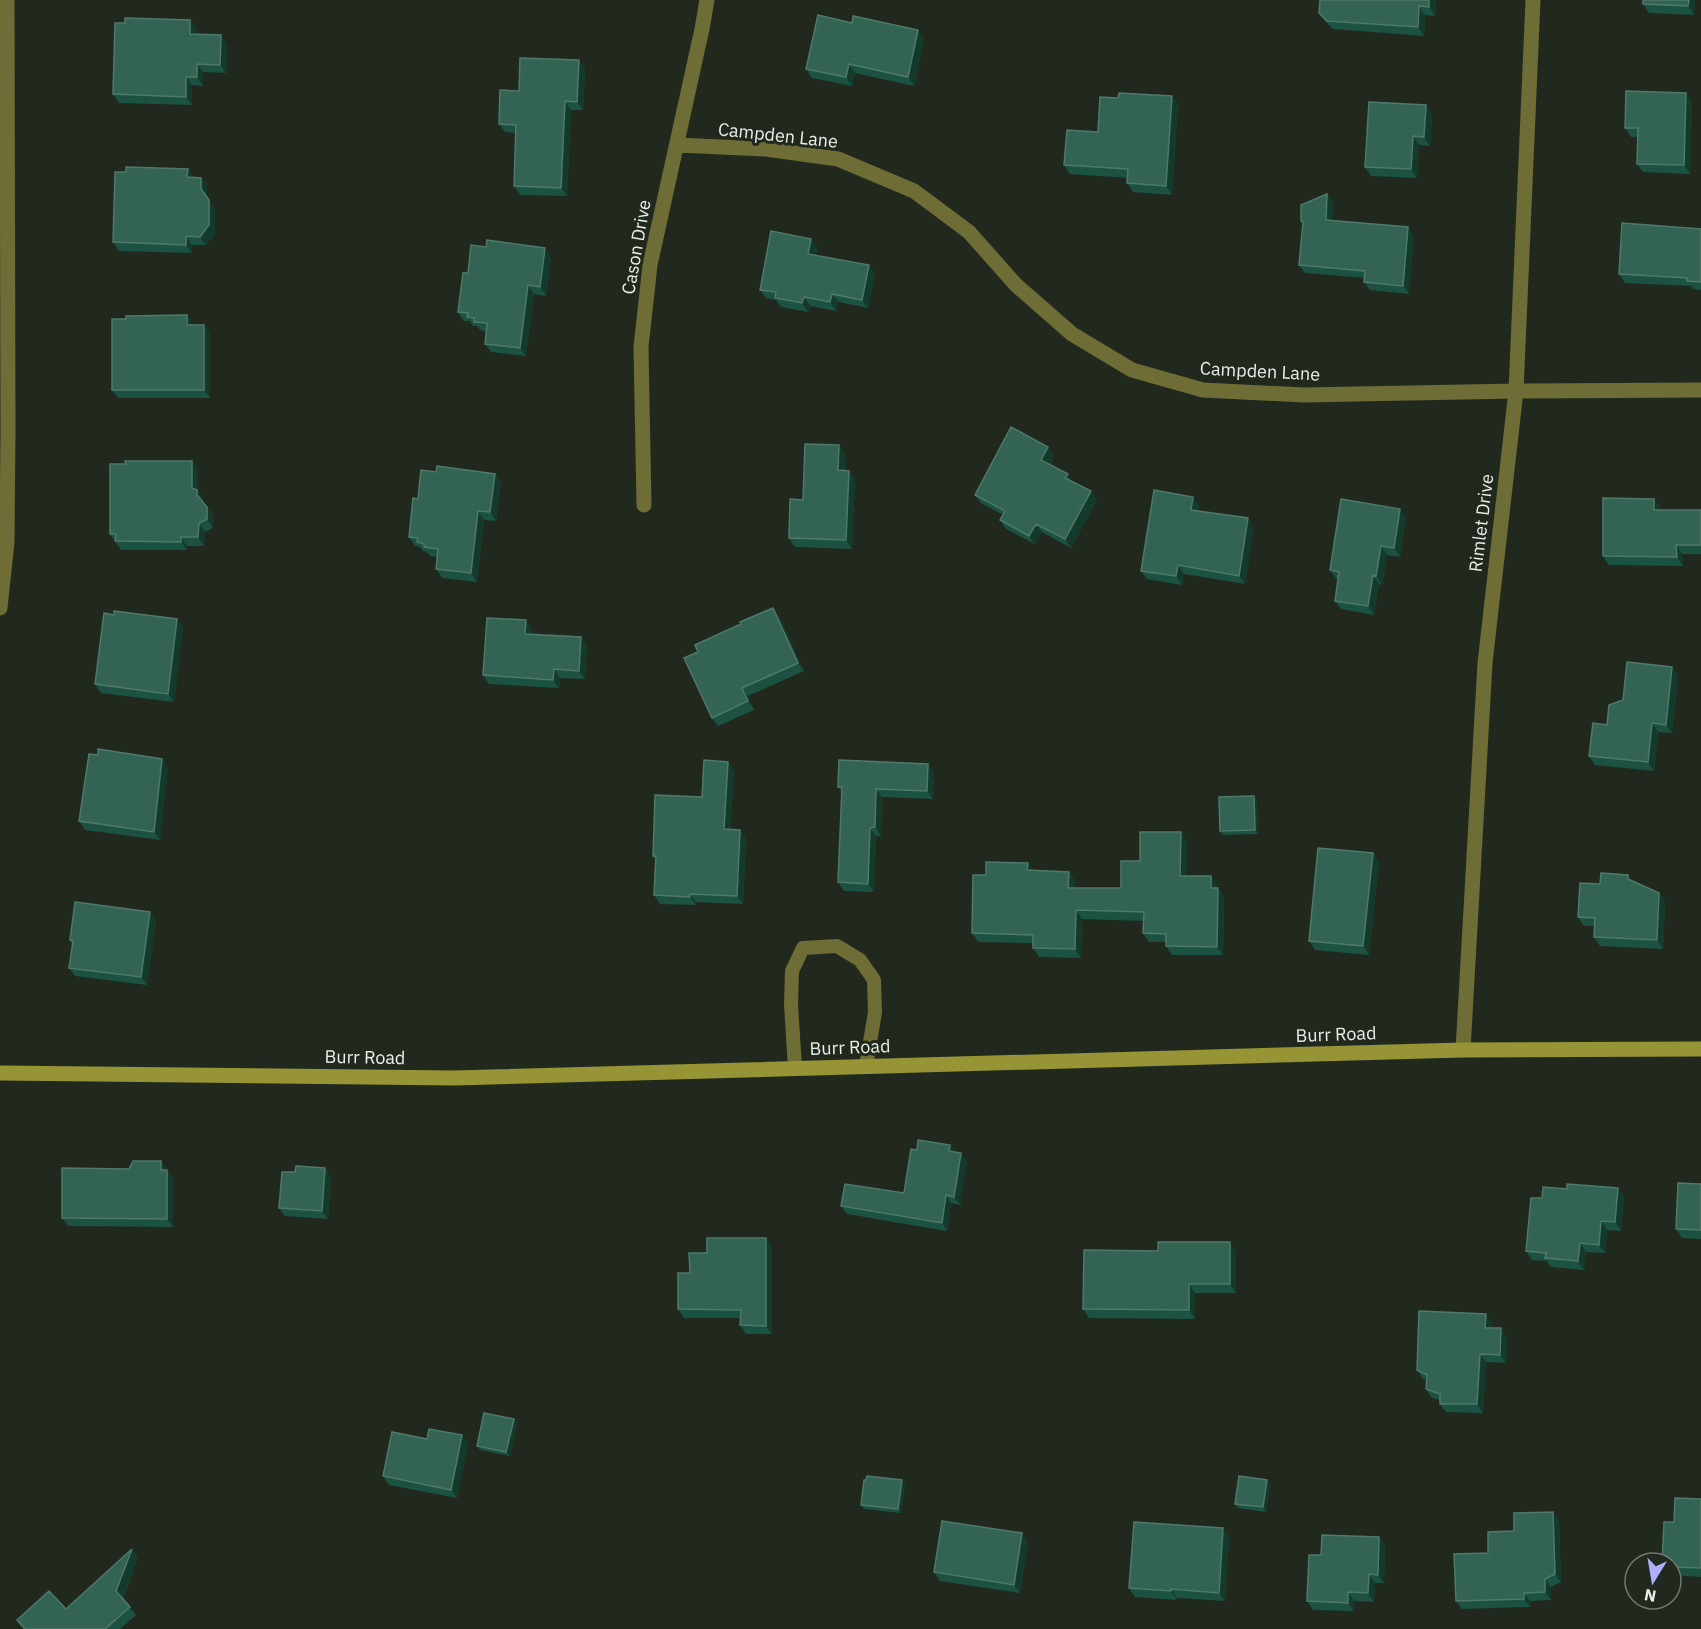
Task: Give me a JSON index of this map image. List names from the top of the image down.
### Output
{
  "streets": {
    "street": [
      "Campden Lane",
      "Cason Drive",
      "Rimlet Drive",
      "Burr Road"
    ]
  },
  "crossings": [
    ["Campden Lane", "Cason Drive"],
    ["Campden Lane", "Rimlet Drive"],
    ["Rimlet Drive", "Burr Road"]
  ],
  "north": "bottom"
}
